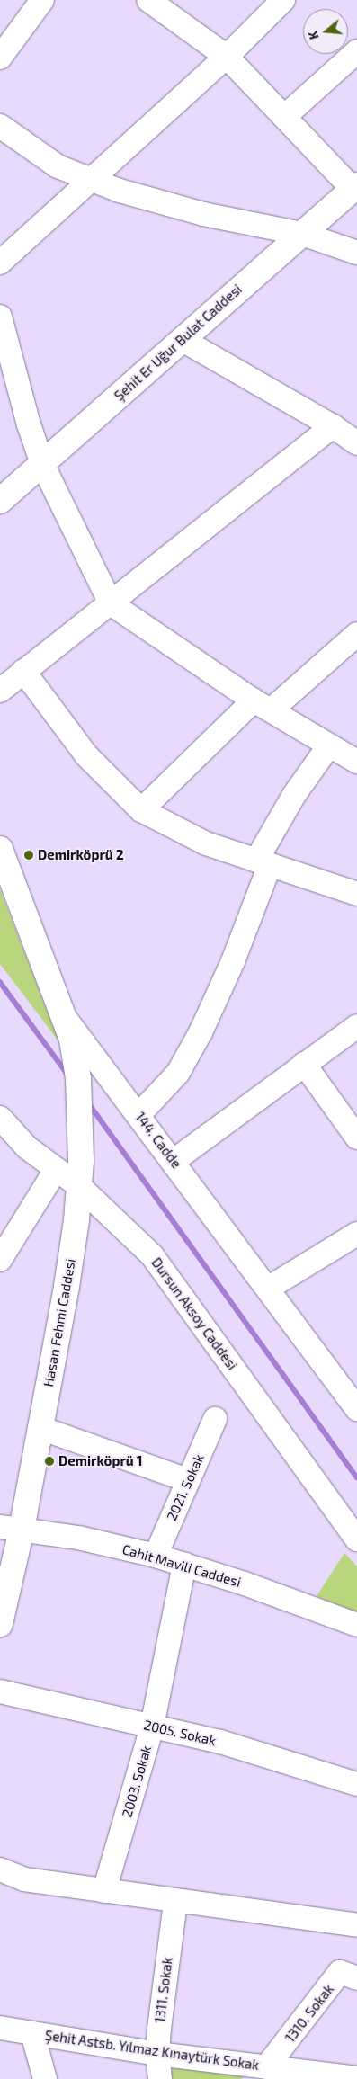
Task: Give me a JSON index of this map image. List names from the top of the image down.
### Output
{
  "streets": {
    "main road": ["Şehit Er Uğur Bulat Caddesi", "144. Cadde", "Hasan Fehmi Caddesi"],
    "street": [
      "Dursun Aksoy Caddesi",
      "2021. Sokak",
      "Cahit Mavili Caddesi",
      "2005. Sokak",
      "2003. Sokak",
      "1311. Sokak",
      "1310. Sokak",
      "Şehit Astsb. Yılmaz Kınaytürk Sokak"
    ]
  },
  "crossings": [
    ["144. Cadde", "Hasan Fehmi Caddesi"],
    ["Dursun Aksoy Caddesi", "Hasan Fehmi Caddesi"],
    ["Hasan Fehmi Caddesi", "Cahit Mavili Caddesi"],
    ["2021. Sokak", "Cahit Mavili Caddesi"],
    ["Cahit Mavili Caddesi", "2003. Sokak"],
    ["2005. Sokak", "2003. Sokak"],
    ["1311. Sokak", "Şehit Astsb. Yılmaz Kınaytürk Sokak"],
    ["1310. Sokak", "Şehit Astsb. Yılmaz Kınaytürk Sokak"]
  ],
  "places": ["Demirköprü 2", "Demirköprü 1"],
  "north": "left"
}
